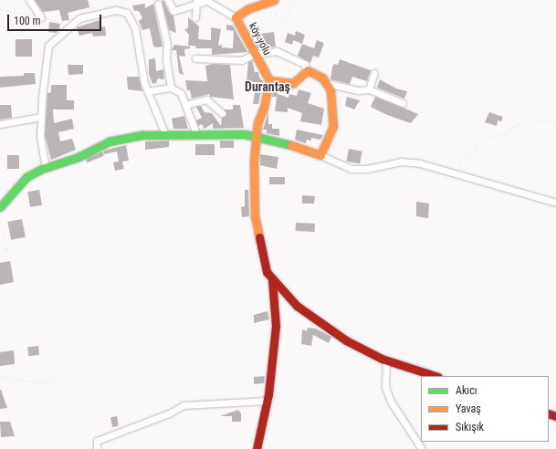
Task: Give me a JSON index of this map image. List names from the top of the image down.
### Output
{
  "streets": {
    "street": ["köy yolu"]
  },
  "districts": ["Durantaş"],
  "legend": ["Akıcı", "Yavaş", "Sıkışık"],
  "scale_bar": "100 m"
}
